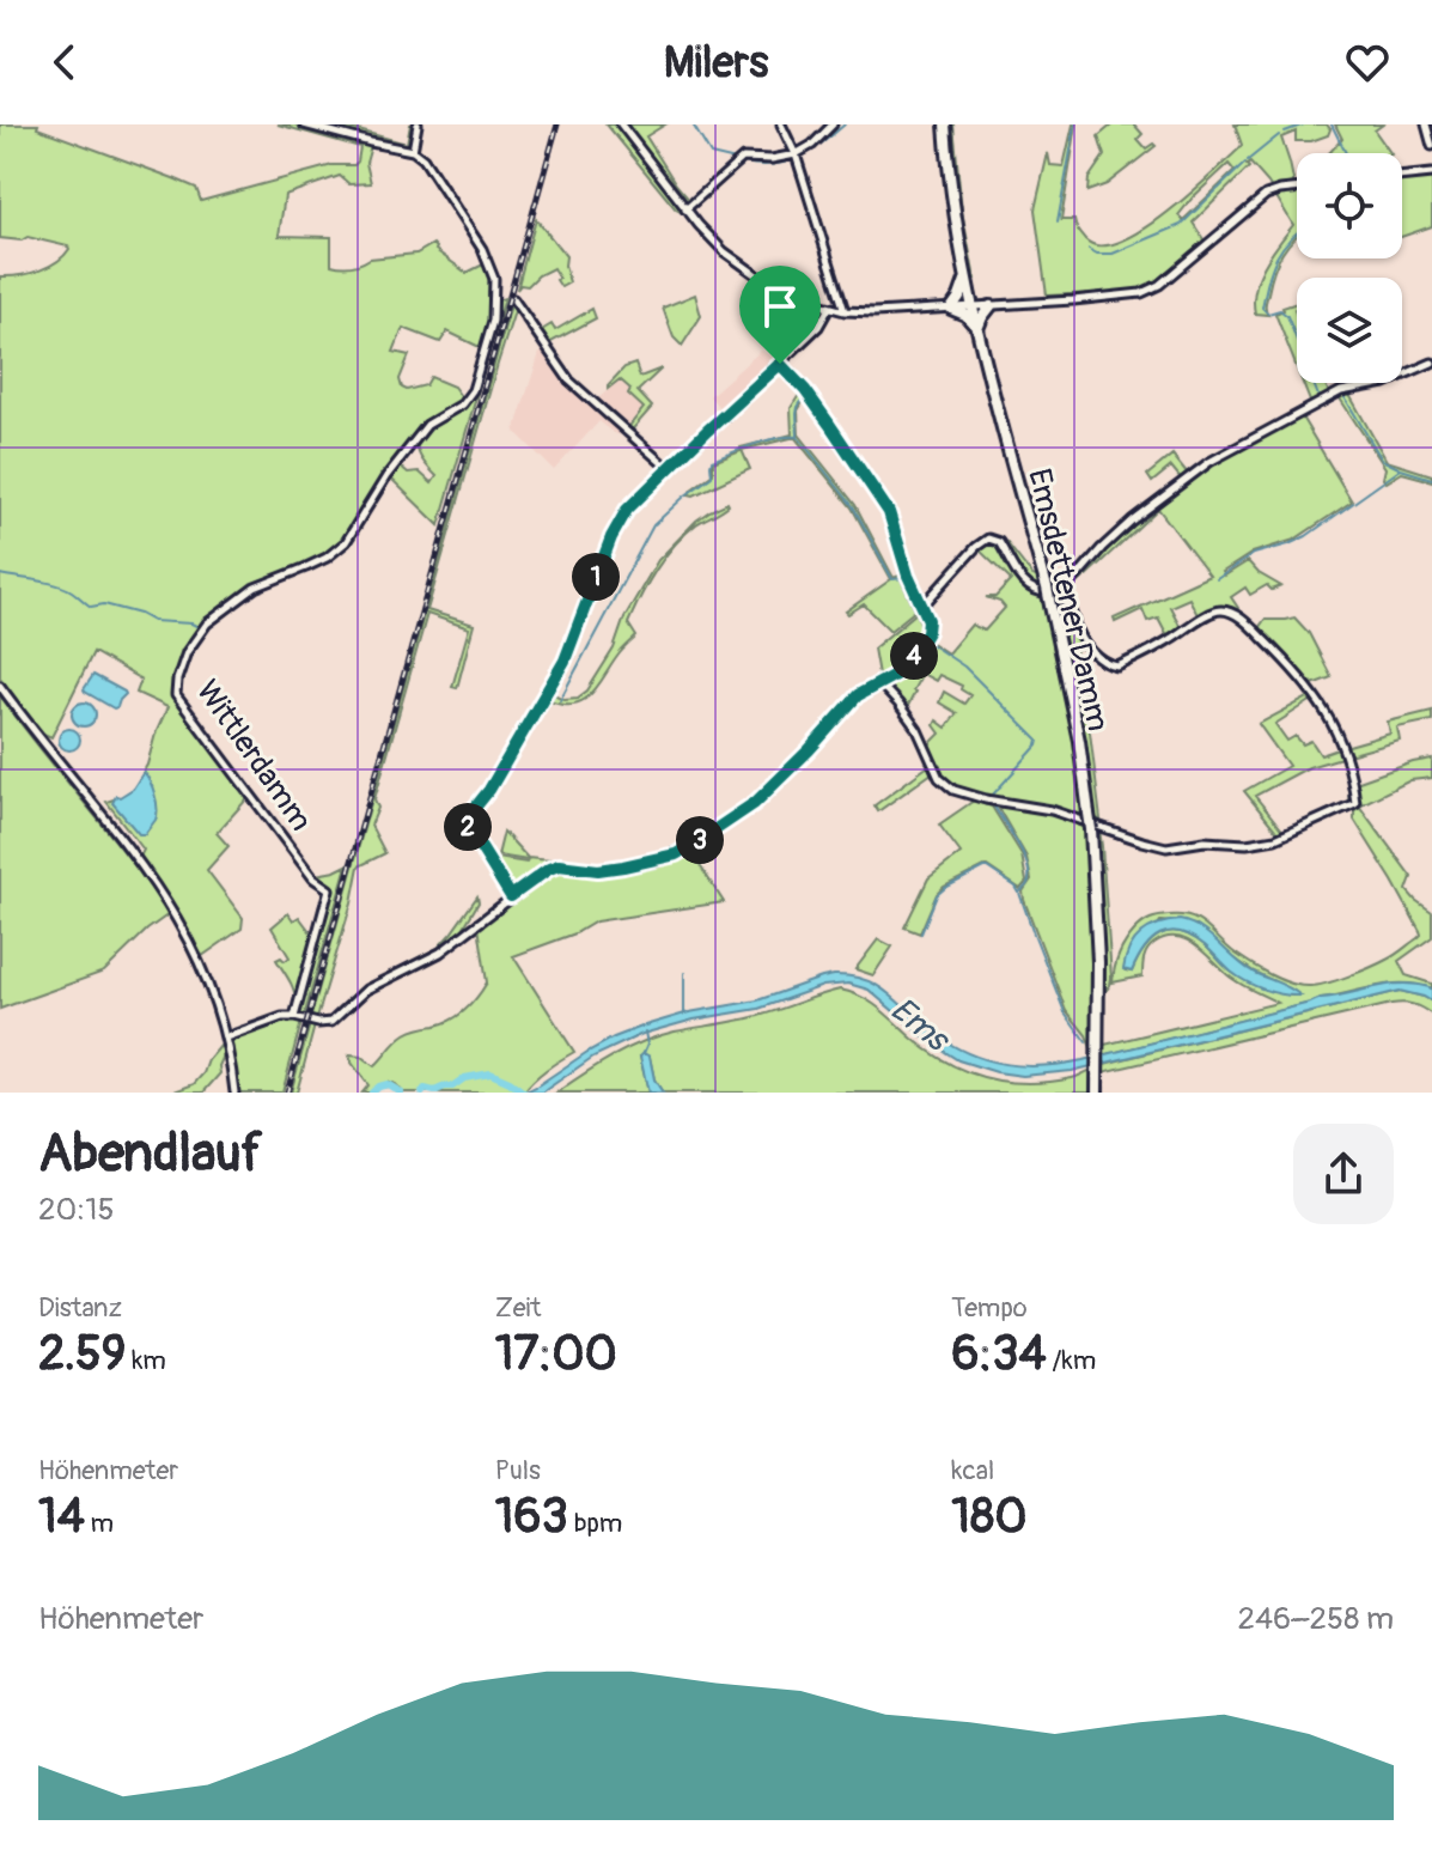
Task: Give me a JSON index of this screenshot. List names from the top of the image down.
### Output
{
  "streets": {
    "main road": ["Emsdettener Damm"],
    "street": ["Wittlerdamm"]
  },
  "water": ["Ems"],
  "page": {
    "header": "Milers",
    "pins": [
      "1",
      "4",
      "2",
      "3"
    ],
    "heading": ["Abendlauf", "20:15"],
    "stats": [
      ["Distanz", "2.59 km"],
      ["Zeit", "17:00"],
      ["Tempo", "6:34 /km"],
      ["Höhenmeter", "14 m"],
      ["Puls", "163 bpm"],
      ["kcal", "180"]
    ],
    "chart": ["Höhenmeter", "246–258 m"]
  }
}
